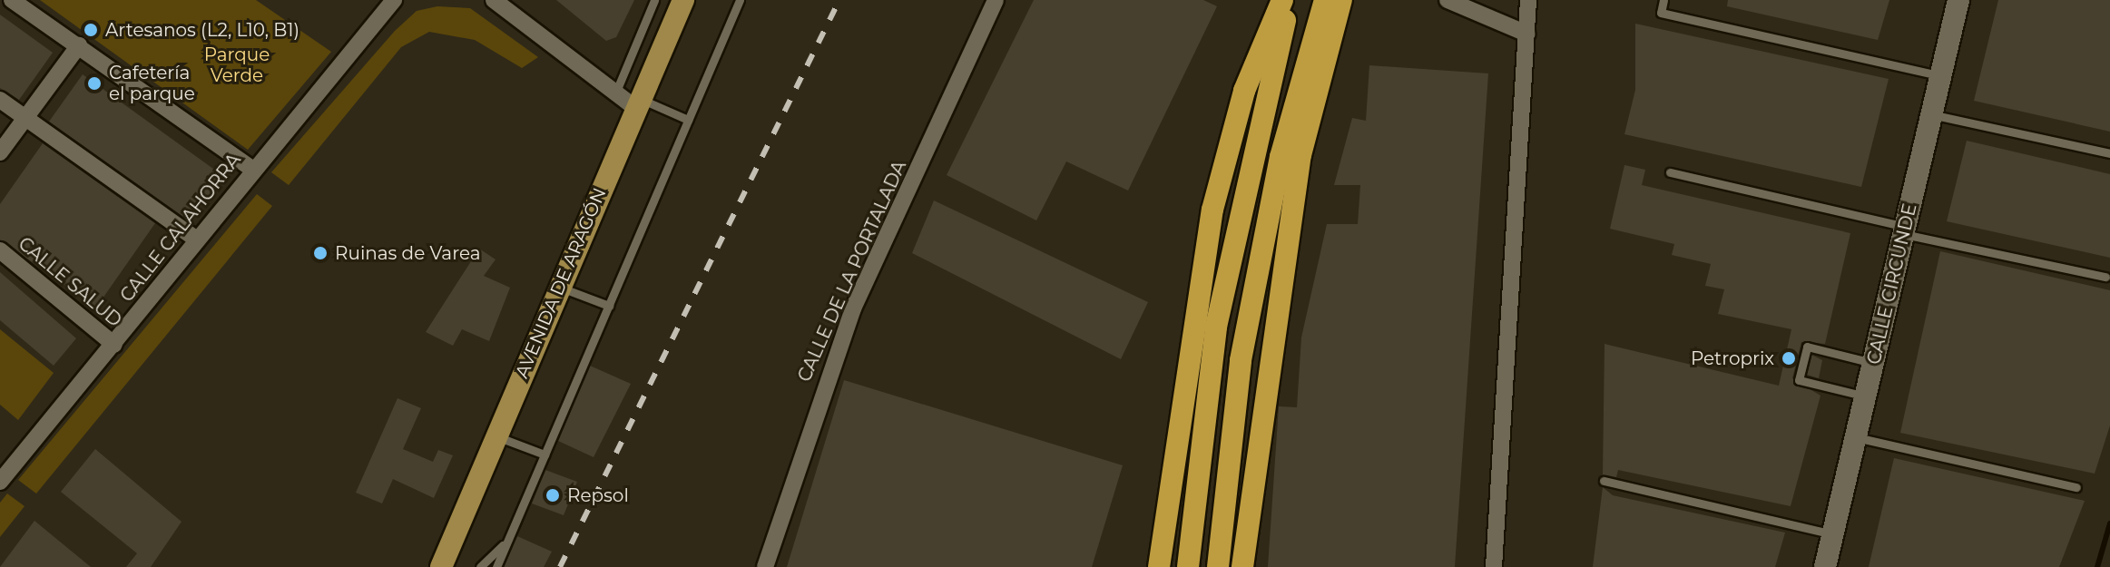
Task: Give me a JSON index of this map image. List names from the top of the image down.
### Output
{
  "streets": {
    "main road": ["AVENIDA DE ARAGÓN", "CALLE CIRCUNDE"],
    "street": ["CALLE CALAHORRA", "CALLE DE LA PORTALADA", "CALLE SALUD"]
  },
  "crossings": [
    ["CALLE CALAHORRA", "CALLE SALUD"]
  ],
  "parks": ["Parque Verde"],
  "places": [
    "Artesanos (L2, L10, B1)",
    "Cafetería el parque",
    "Ruinas de Varea",
    "Petroprix",
    "Repsol"
  ]
}
